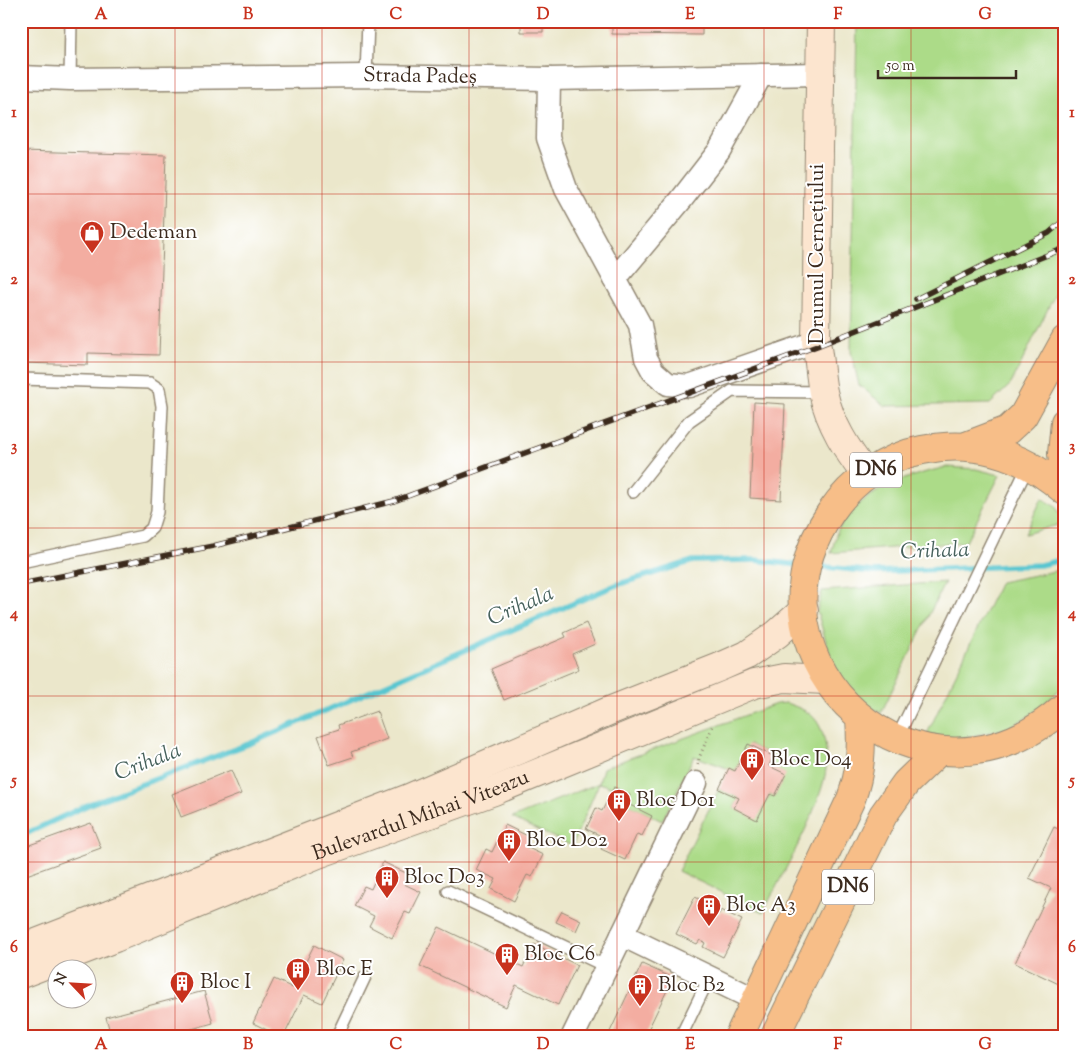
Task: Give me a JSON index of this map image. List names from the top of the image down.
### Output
{
  "streets": {
    "main road": ["Drumul Cernețiului", "DN6", "Bulevardul Mihai Viteazu"],
    "street": ["Strada Padeș"]
  },
  "crossings": [
    ["Strada Padeș", "Drumul Cernețiului"],
    ["Drumul Cernețiului", "DN6"],
    ["DN6", "Bulevardul Mihai Viteazu"]
  ],
  "water": ["Crihala"],
  "places": {
    "shop": ["Dedeman"],
    "building": [
      "Bloc D04",
      "Bloc D01",
      "Bloc D02",
      "Bloc D03",
      "Bloc A3",
      "Bloc C6",
      "Bloc E",
      "Bloc I",
      "Bloc B2"
    ]
  },
  "scale_bar": "50 m",
  "north": "top left",
  "grid": {
    "columns": [
      "A",
      "B",
      "C",
      "D",
      "E",
      "F",
      "G"
    ],
    "rows": [
      "1",
      "2",
      "3",
      "4",
      "5",
      "6"
    ]
  }
}
